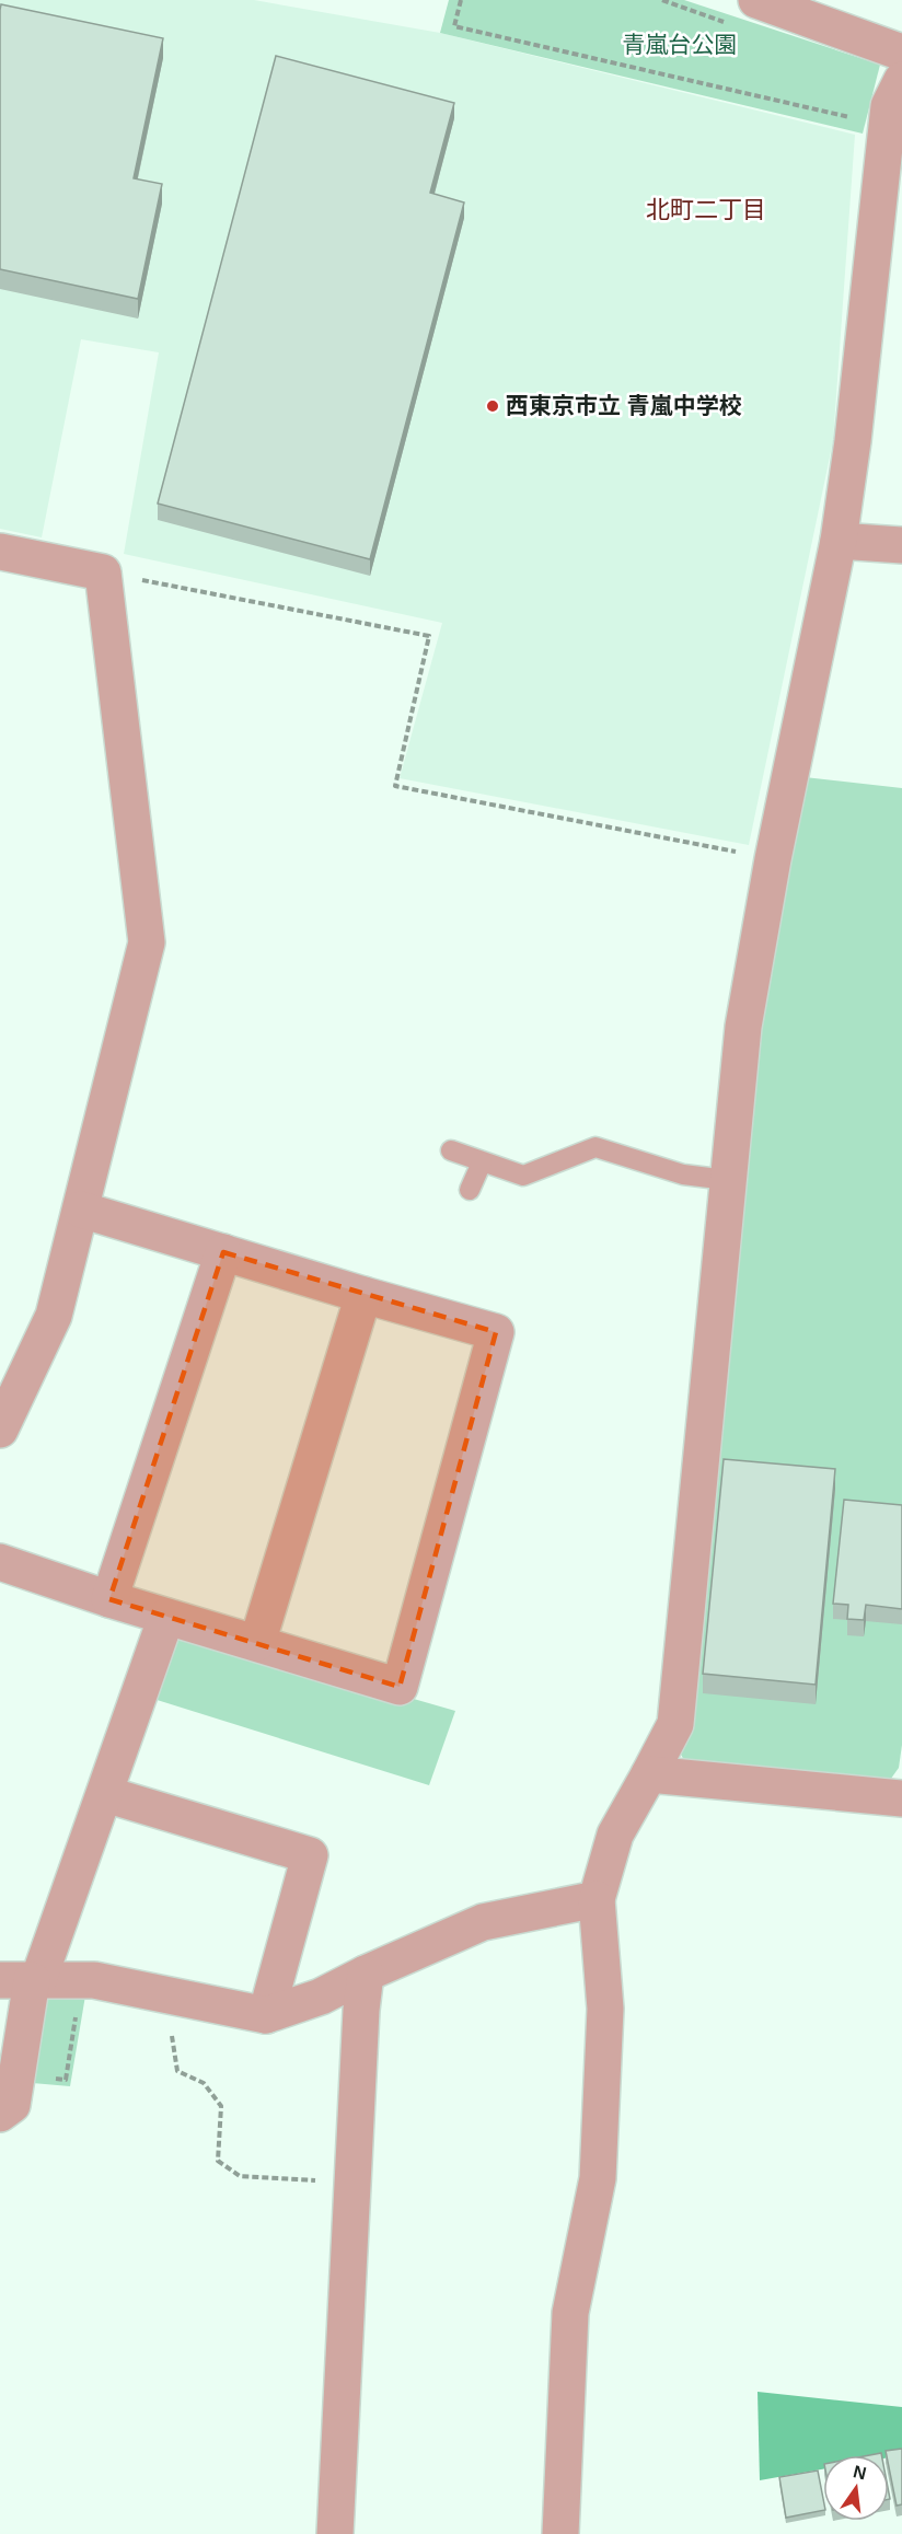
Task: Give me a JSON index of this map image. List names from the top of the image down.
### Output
{
  "districts": ["北町二丁目"],
  "parks": ["青嵐台公園"],
  "places": ["西東京市立 青嵐中学校"],
  "north": "top"
}
